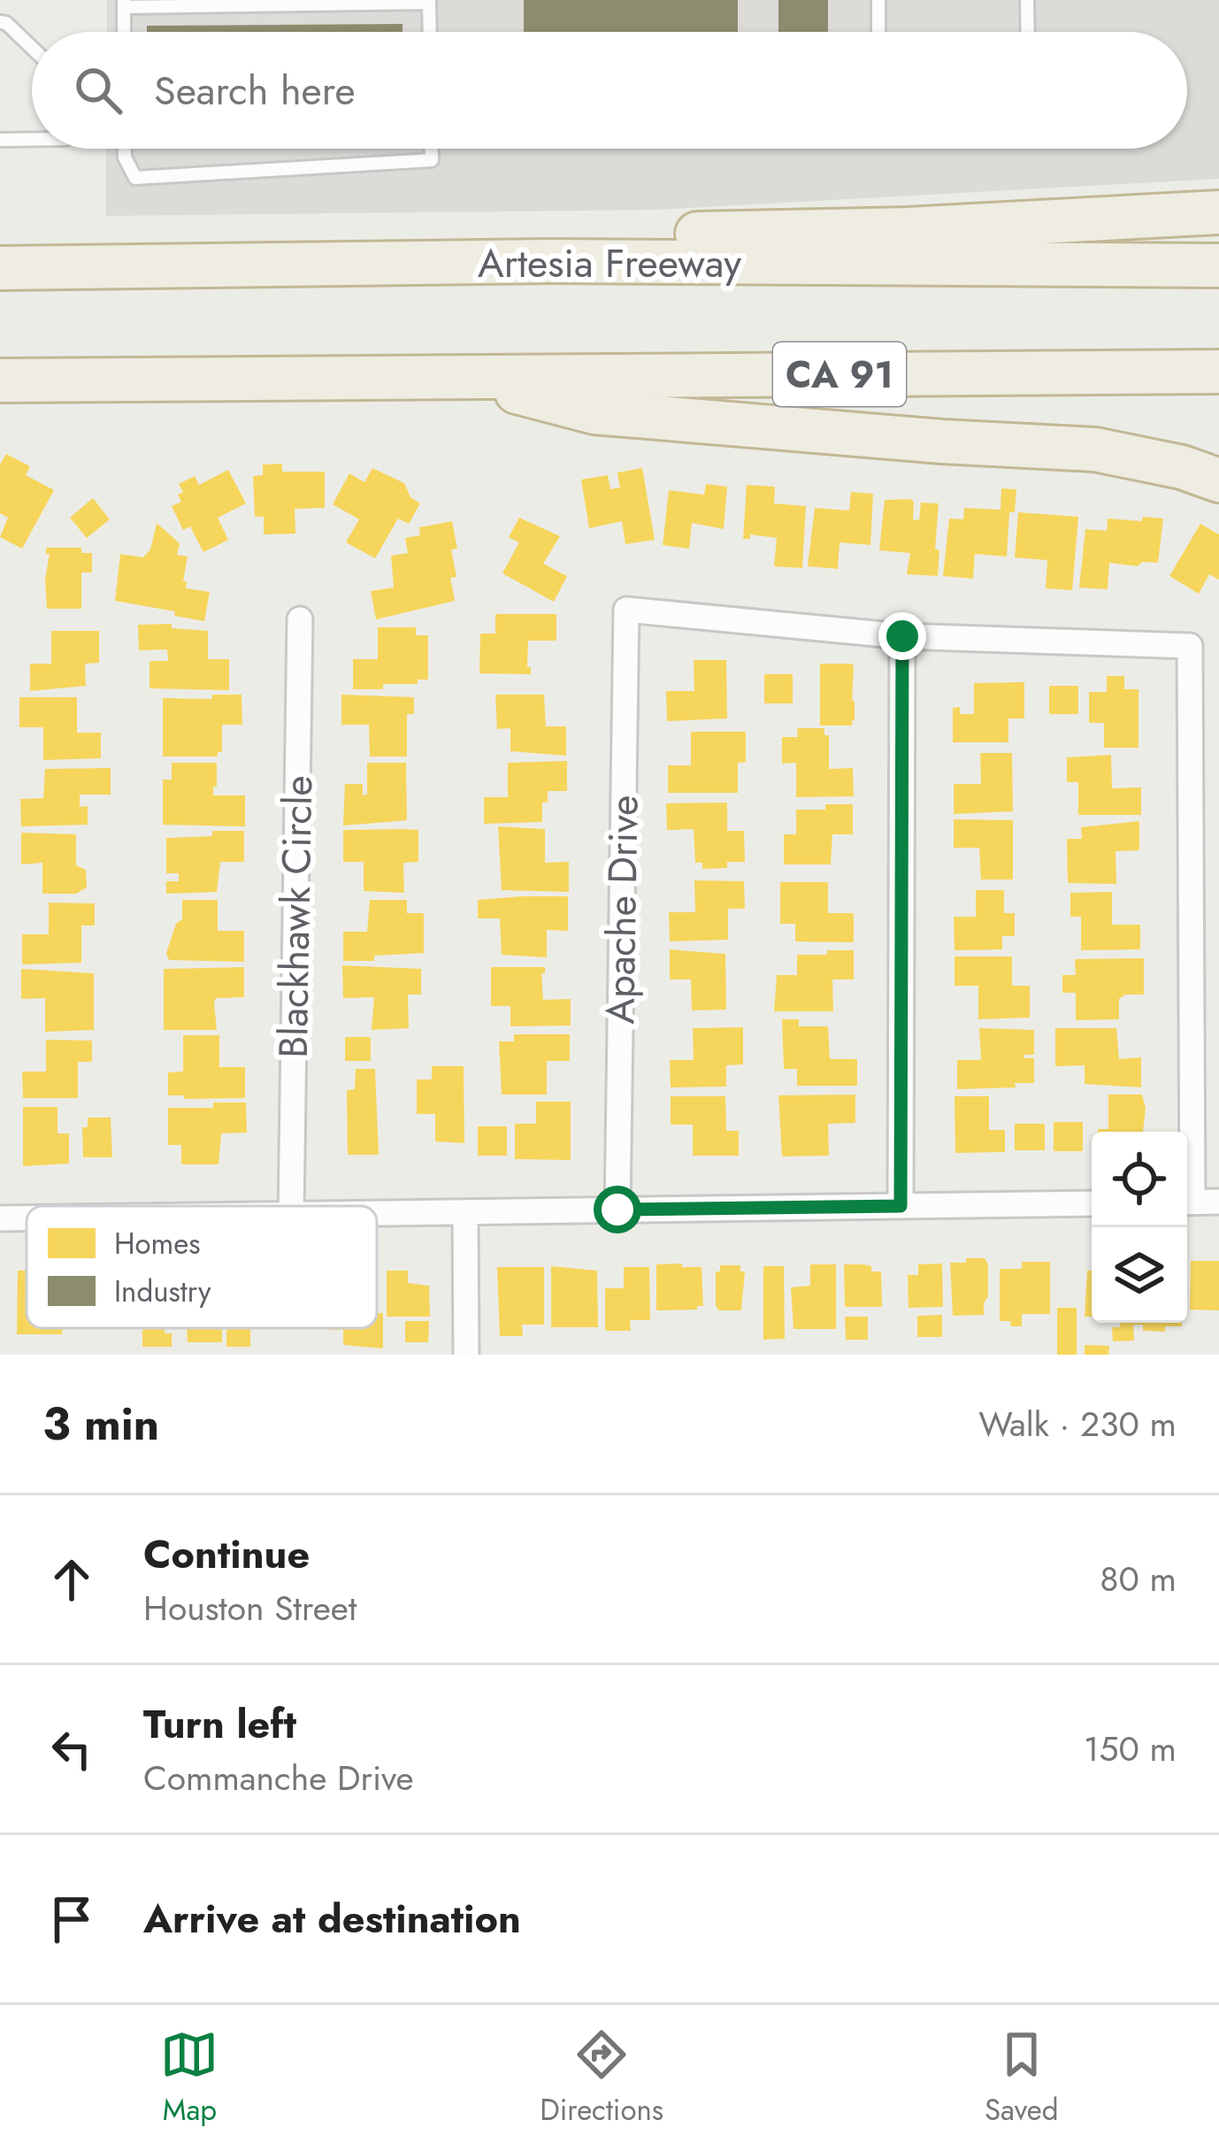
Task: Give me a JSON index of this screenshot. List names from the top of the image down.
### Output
{
  "streets": {
    "highway": ["Artesia Freeway", "CA 91"],
    "street": ["Apache Drive", "Blackhawk Circle"]
  },
  "legend": ["Homes", "Industry"],
  "page": {
    "search": "Search here",
    "heading": ["3 min", "Walk · 230 m"],
    "list": [
      ["Continue", "Houston Street", "80 m"],
      ["Turn left", "Commanche Drive", "150 m"],
      "Arrive at destination"
    ],
    "nav": ["Map", "Directions", "Saved"]
  }
}
